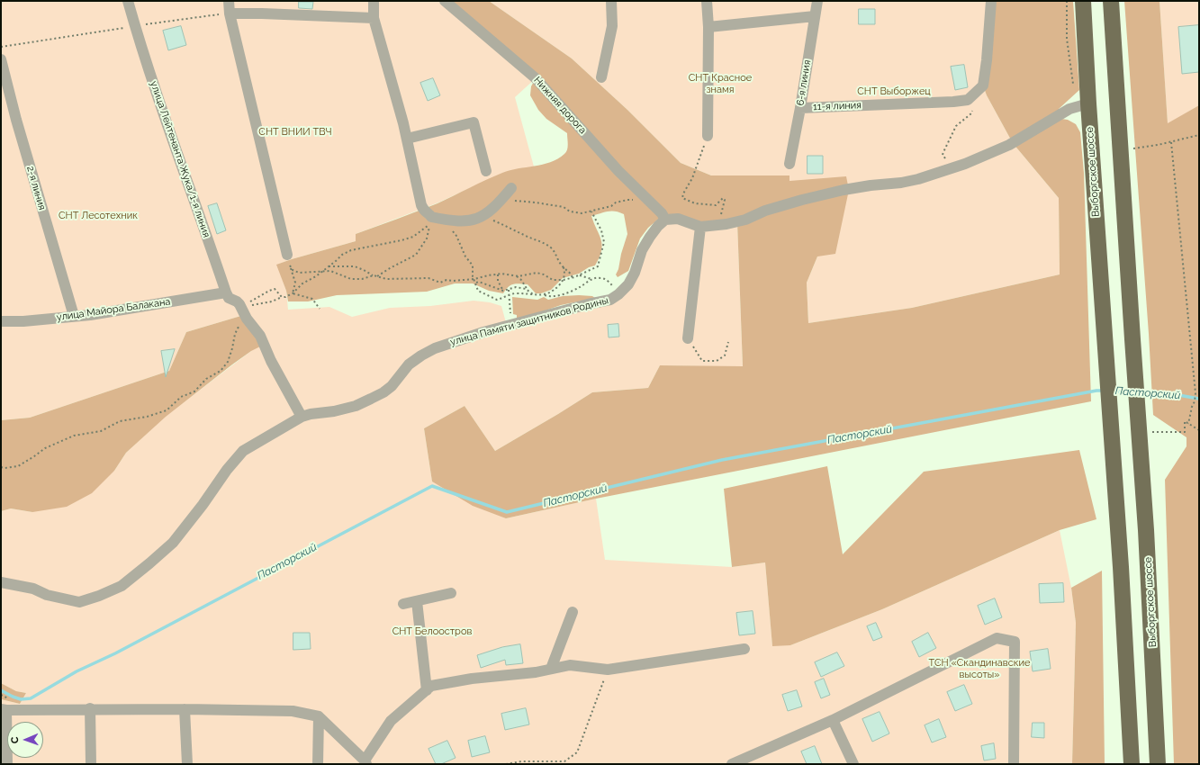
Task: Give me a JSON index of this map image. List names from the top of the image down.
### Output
{
  "streets": {
    "main road": ["Выборгское шоссе"],
    "street": [
      "6-я линия",
      "Нижняя дорога",
      "11-я линия",
      "улица Лейтенанта Жука/1-я линия",
      "2-я линия",
      "улица Майора Балакана",
      "улица Памяти защитников Родины"
    ]
  },
  "crossings": [
    ["6-я линия", "11-я линия"],
    ["Нижняя дорога", "улица Памяти защитников Родины"],
    ["улица Лейтенанта Жука/1-я линия", "улица Майора Балакана"],
    ["2-я линия", "улица Майора Балакана"]
  ],
  "water": ["Пасторский"],
  "parks": [
    "СНТ Красное знамя",
    "СНТ Выборжец",
    "СНТ ВНИИ ТВЧ",
    "СНТ Лесотехник",
    "СНТ Белоостров",
    "ТСН «Скандинавские высоты»"
  ],
  "north": "left"
}
